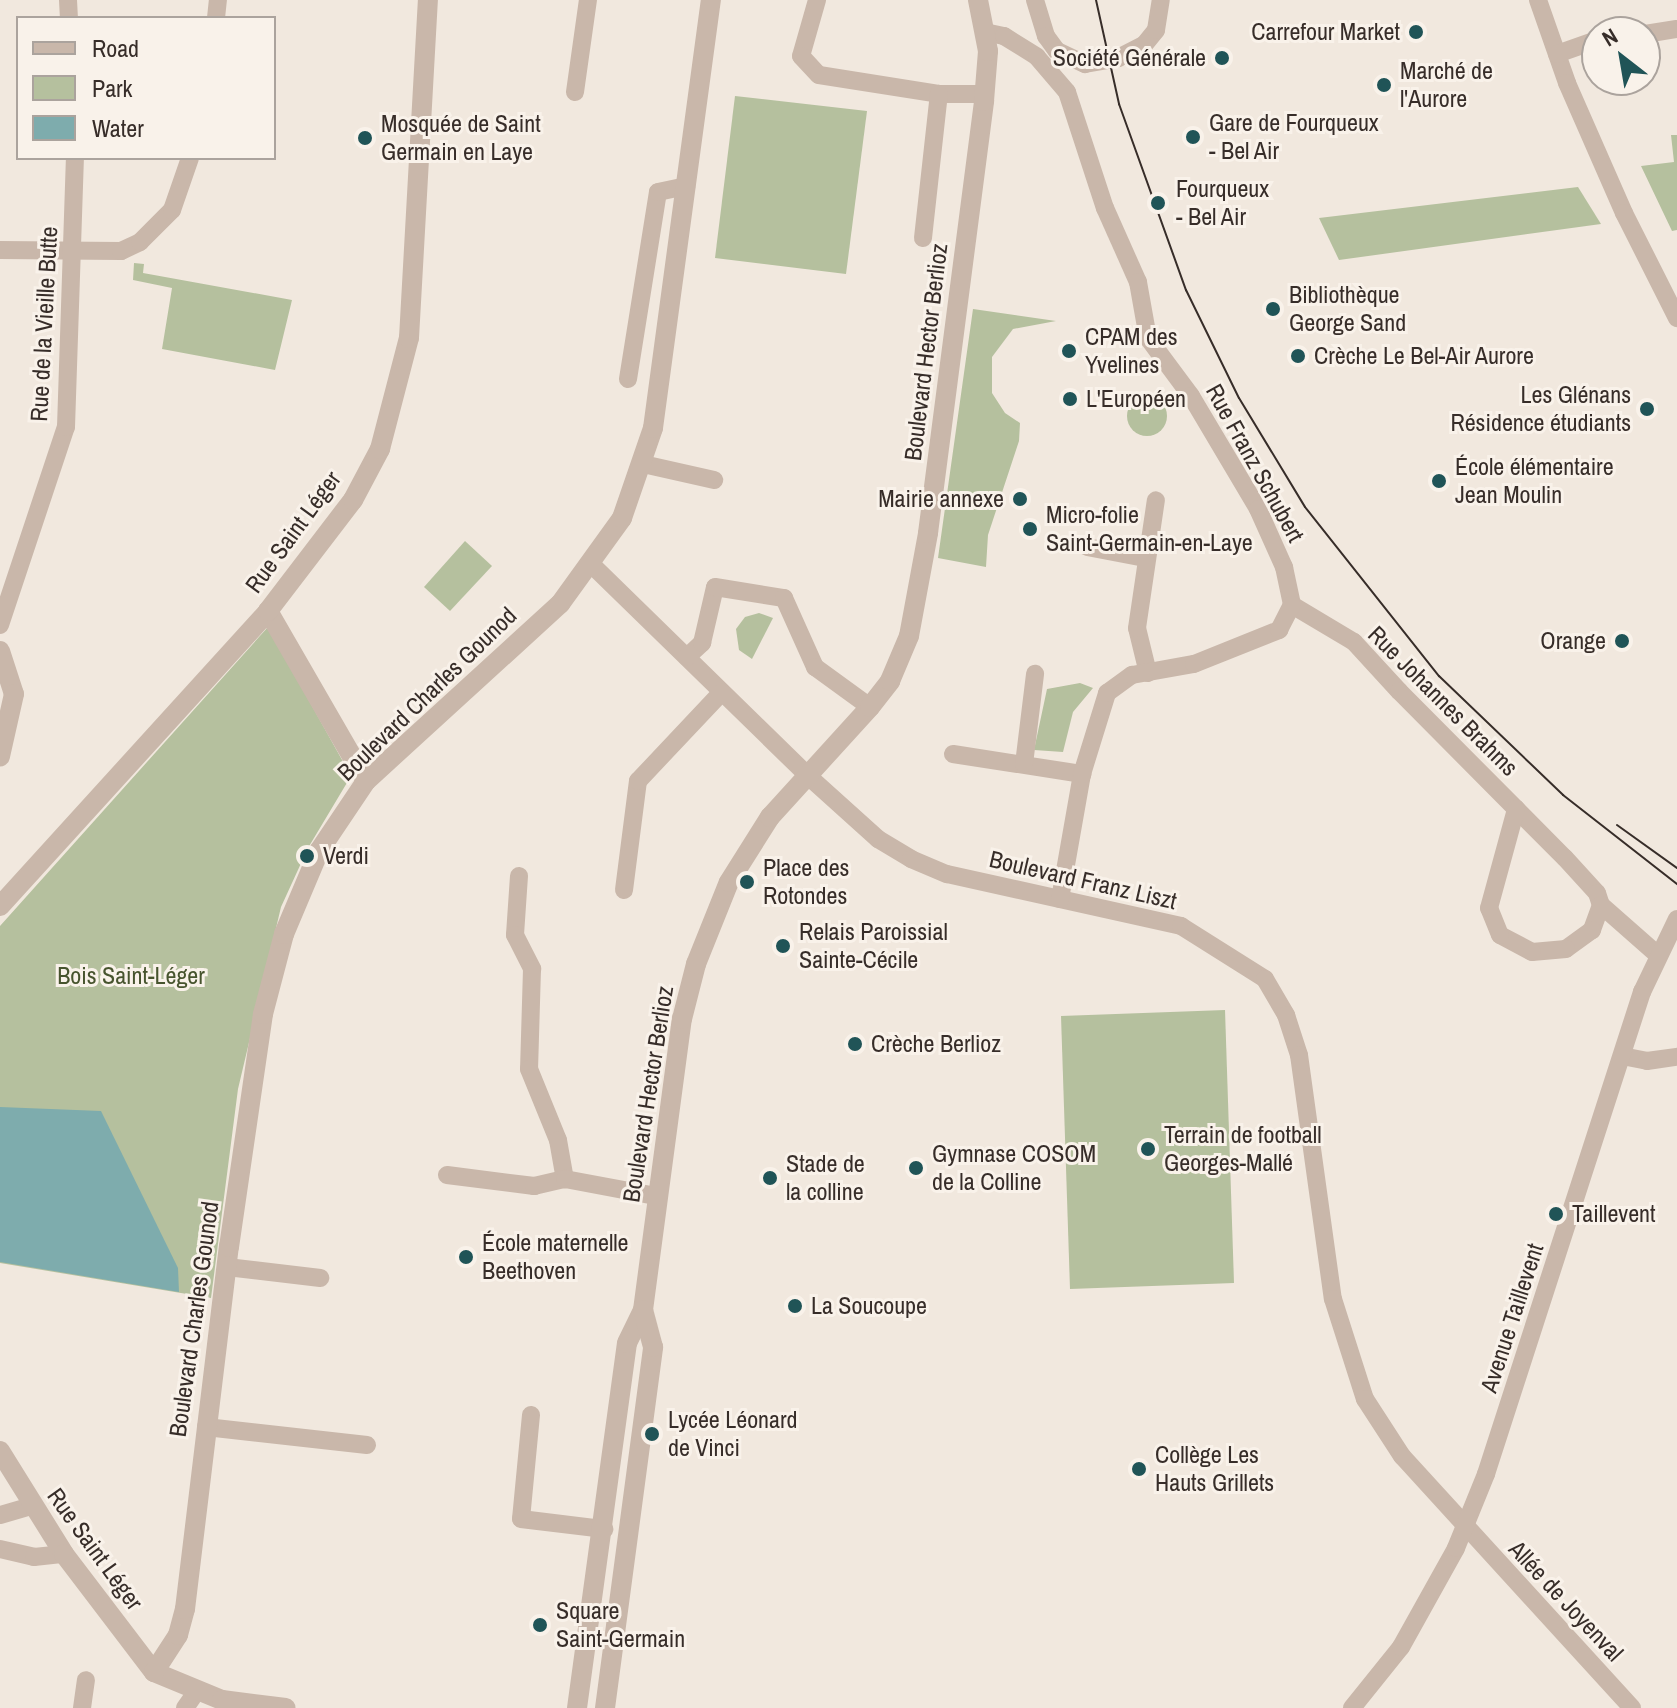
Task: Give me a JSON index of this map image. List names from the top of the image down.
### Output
{
  "streets": {
    "street": [
      "Rue de la Vieille Butte",
      "Boulevard Hector Berlioz",
      "Rue Franz Schubert",
      "Rue Saint Léger",
      "Boulevard Charles Gounod",
      "Rue Johannes Brahms",
      "Boulevard Franz Liszt",
      "Avenue Taillevent",
      "Allée de Joyenval"
    ]
  },
  "crossings": [
    ["Boulevard Hector Berlioz", "Rue Franz Schubert"],
    ["Boulevard Hector Berlioz", "Boulevard Franz Liszt"],
    ["Rue Franz Schubert", "Rue Johannes Brahms"],
    ["Rue Saint Léger", "Boulevard Charles Gounod"],
    ["Boulevard Charles Gounod", "Boulevard Franz Liszt"],
    ["Boulevard Franz Liszt", "Avenue Taillevent"],
    ["Boulevard Franz Liszt", "Allée de Joyenval"],
    ["Avenue Taillevent", "Allée de Joyenval"]
  ],
  "parks": ["Bois Saint-Léger"],
  "places": [
    "Carrefour Market",
    "Société Générale",
    "Marché de l'Aurore",
    "Gare de Fourqueux - Bel Air",
    "Mosquée de Saint Germain en Laye",
    "Fourqueux - Bel Air",
    "Bibliothèque George Sand",
    "CPAM des Yvelines",
    "Crèche Le Bel-Air Aurore",
    "L'Européen",
    "Les Glénans Résidence étudiants",
    "École élémentaire Jean Moulin",
    "Mairie annexe",
    "Micro-folie Saint-Germain-en-Laye",
    "Orange",
    "Verdi",
    "Place des Rotondes",
    "Relais Paroissial Sainte-Cécile",
    "Crèche Berlioz",
    "Terrain de football Georges-Mallé",
    "Gymnase COSOM de la Colline",
    "Stade de la colline",
    "Taillevent",
    "École maternelle Beethoven",
    "La Soucoupe",
    "Lycée Léonard de Vinci",
    "Collège Les Hauts Grillets",
    "Square Saint-Germain"
  ],
  "legend": ["Road", "Park", "Water"],
  "north": "top left"
}
